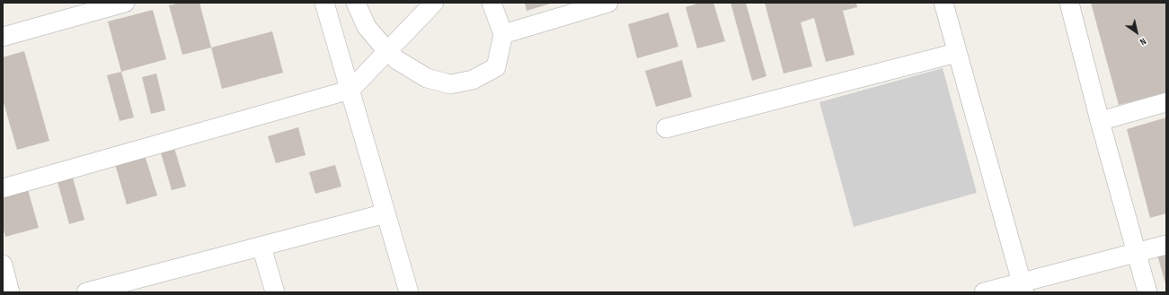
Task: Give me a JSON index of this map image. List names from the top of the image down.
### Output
{
  "north": "bottom right"
}
